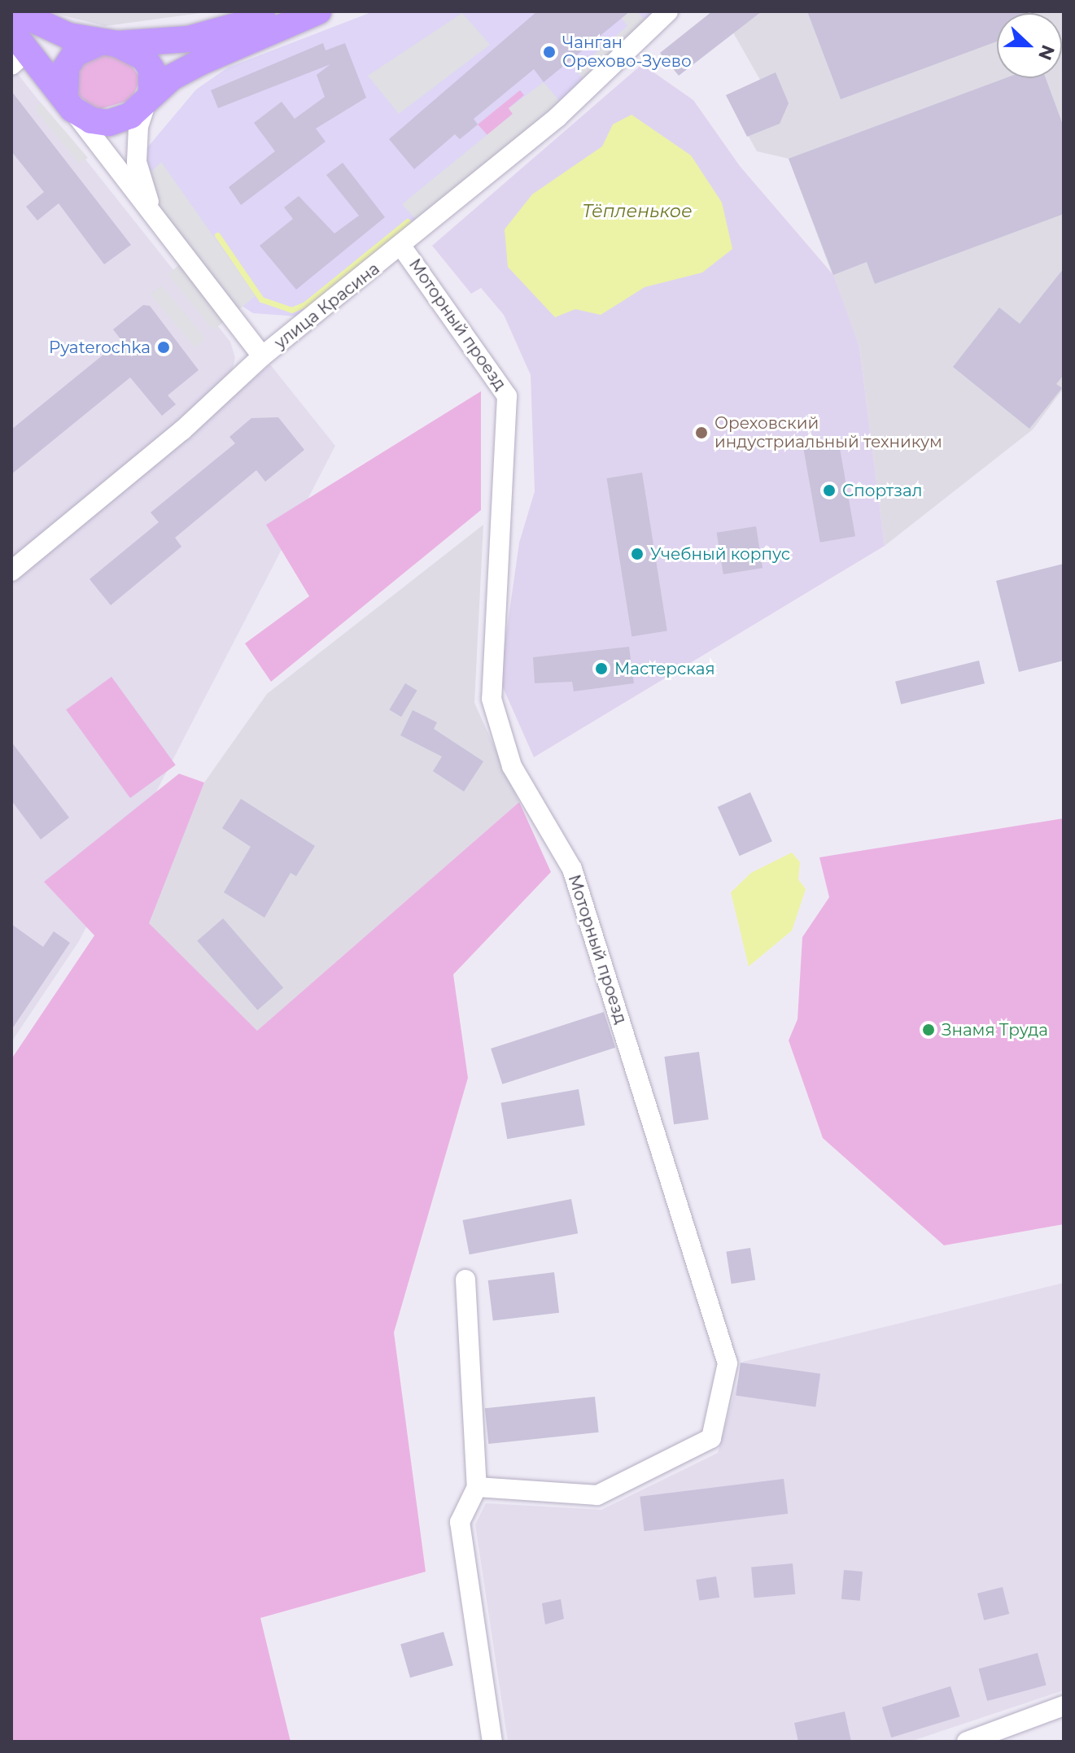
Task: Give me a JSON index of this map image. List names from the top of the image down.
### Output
{
  "streets": {
    "street": ["улица Красина", "Моторный проезд"]
  },
  "crossings": [
    ["улица Красина", "Моторный проезд"]
  ],
  "water": ["Тёпленькое"],
  "places": [
    "Чанган Орехово-Зуево",
    "Pyaterochka",
    "Ореховский индустриальный техникум",
    "Спортзал",
    "Учебный корпус",
    "Мастерская",
    "Знамя Труда"
  ],
  "north": "right"
}
